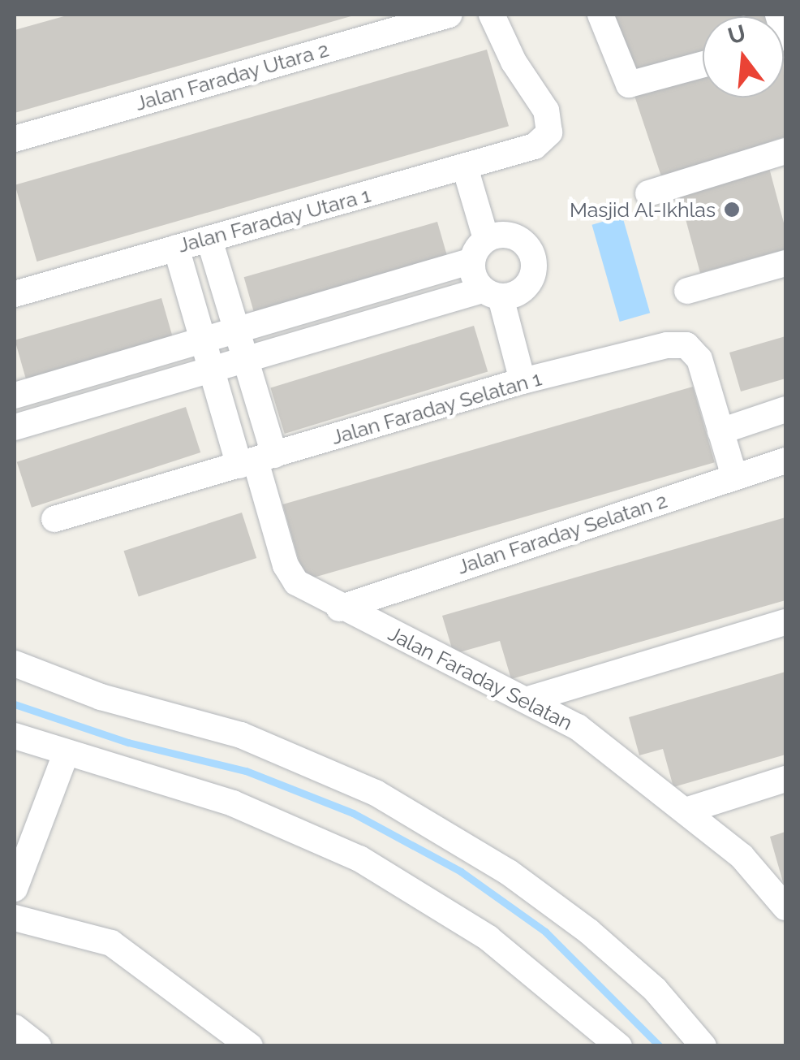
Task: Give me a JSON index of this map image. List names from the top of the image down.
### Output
{
  "streets": {
    "street": [
      "Jalan Faraday Utara 2",
      "Jalan Faraday Utara 1",
      "Jalan Faraday Selatan 1",
      "Jalan Faraday Selatan 2",
      "Jalan Faraday Selatan"
    ]
  },
  "crossings": [
    ["Jalan Faraday Selatan 1", "Jalan Faraday Selatan 2"],
    ["Jalan Faraday Selatan 1", "Jalan Faraday Selatan"],
    ["Jalan Faraday Selatan 2", "Jalan Faraday Selatan"]
  ],
  "places": ["Masjid Al-Ikhlas"],
  "north": "top"
}
